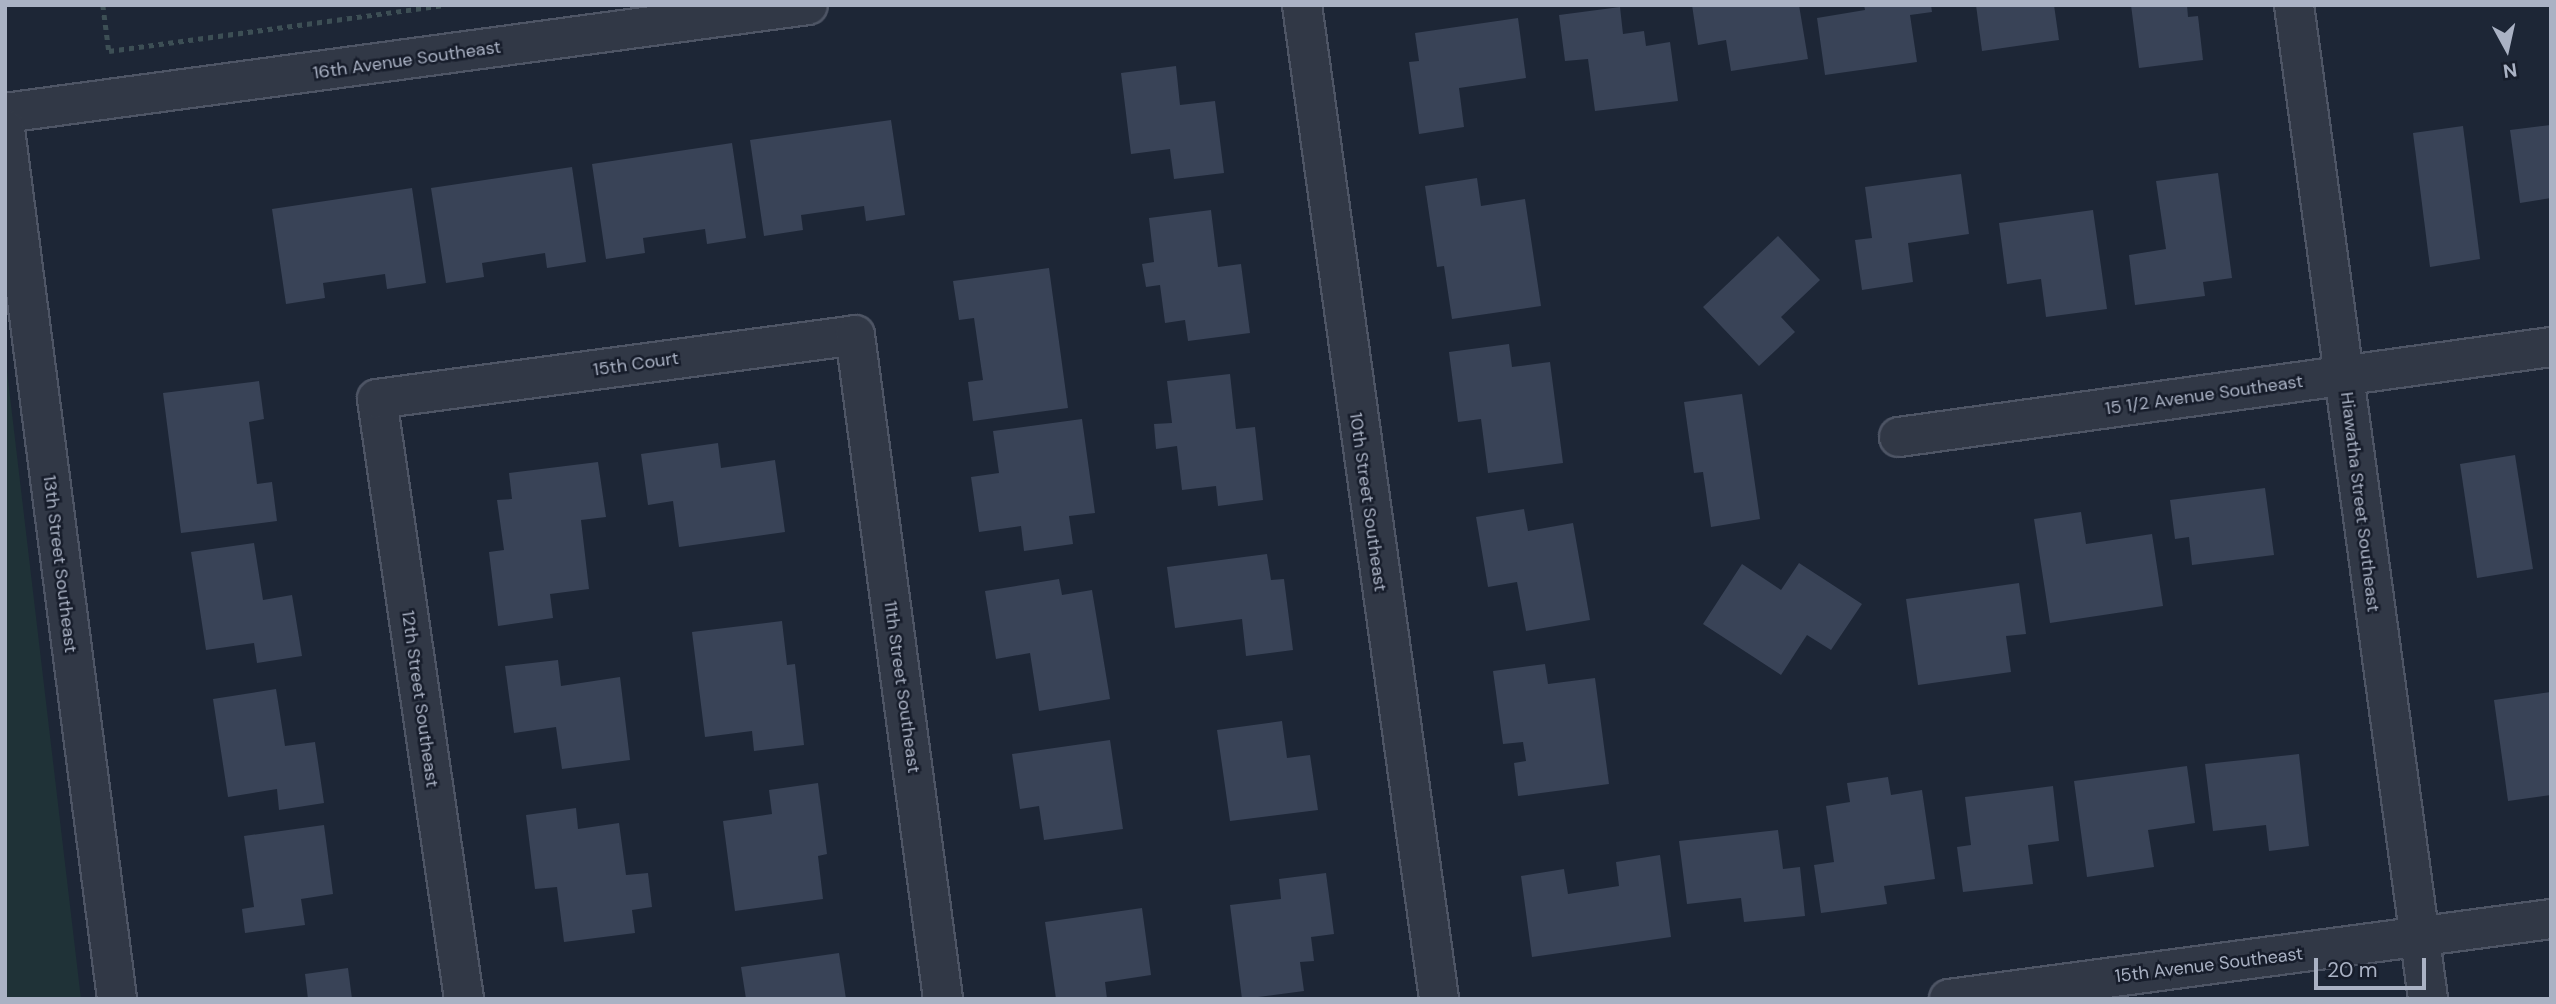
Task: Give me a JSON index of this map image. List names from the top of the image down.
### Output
{
  "streets": {
    "street": [
      "16th Avenue Southeast",
      "15th Court",
      "15 1/2 Avenue Southeast",
      "10th Street Southeast",
      "Hiawatha Street Southeast",
      "13th Street Southeast",
      "11th Street Southeast",
      "12th Street Southeast",
      "15th Avenue Southeast"
    ]
  },
  "crossings": [
    ["15th Court", "11th Street Southeast"],
    ["15th Court", "12th Street Southeast"],
    ["15 1/2 Avenue Southeast", "Hiawatha Street Southeast"],
    ["Hiawatha Street Southeast", "15th Avenue Southeast"]
  ],
  "scale_bar": "20 m",
  "north": "bottom"
}
